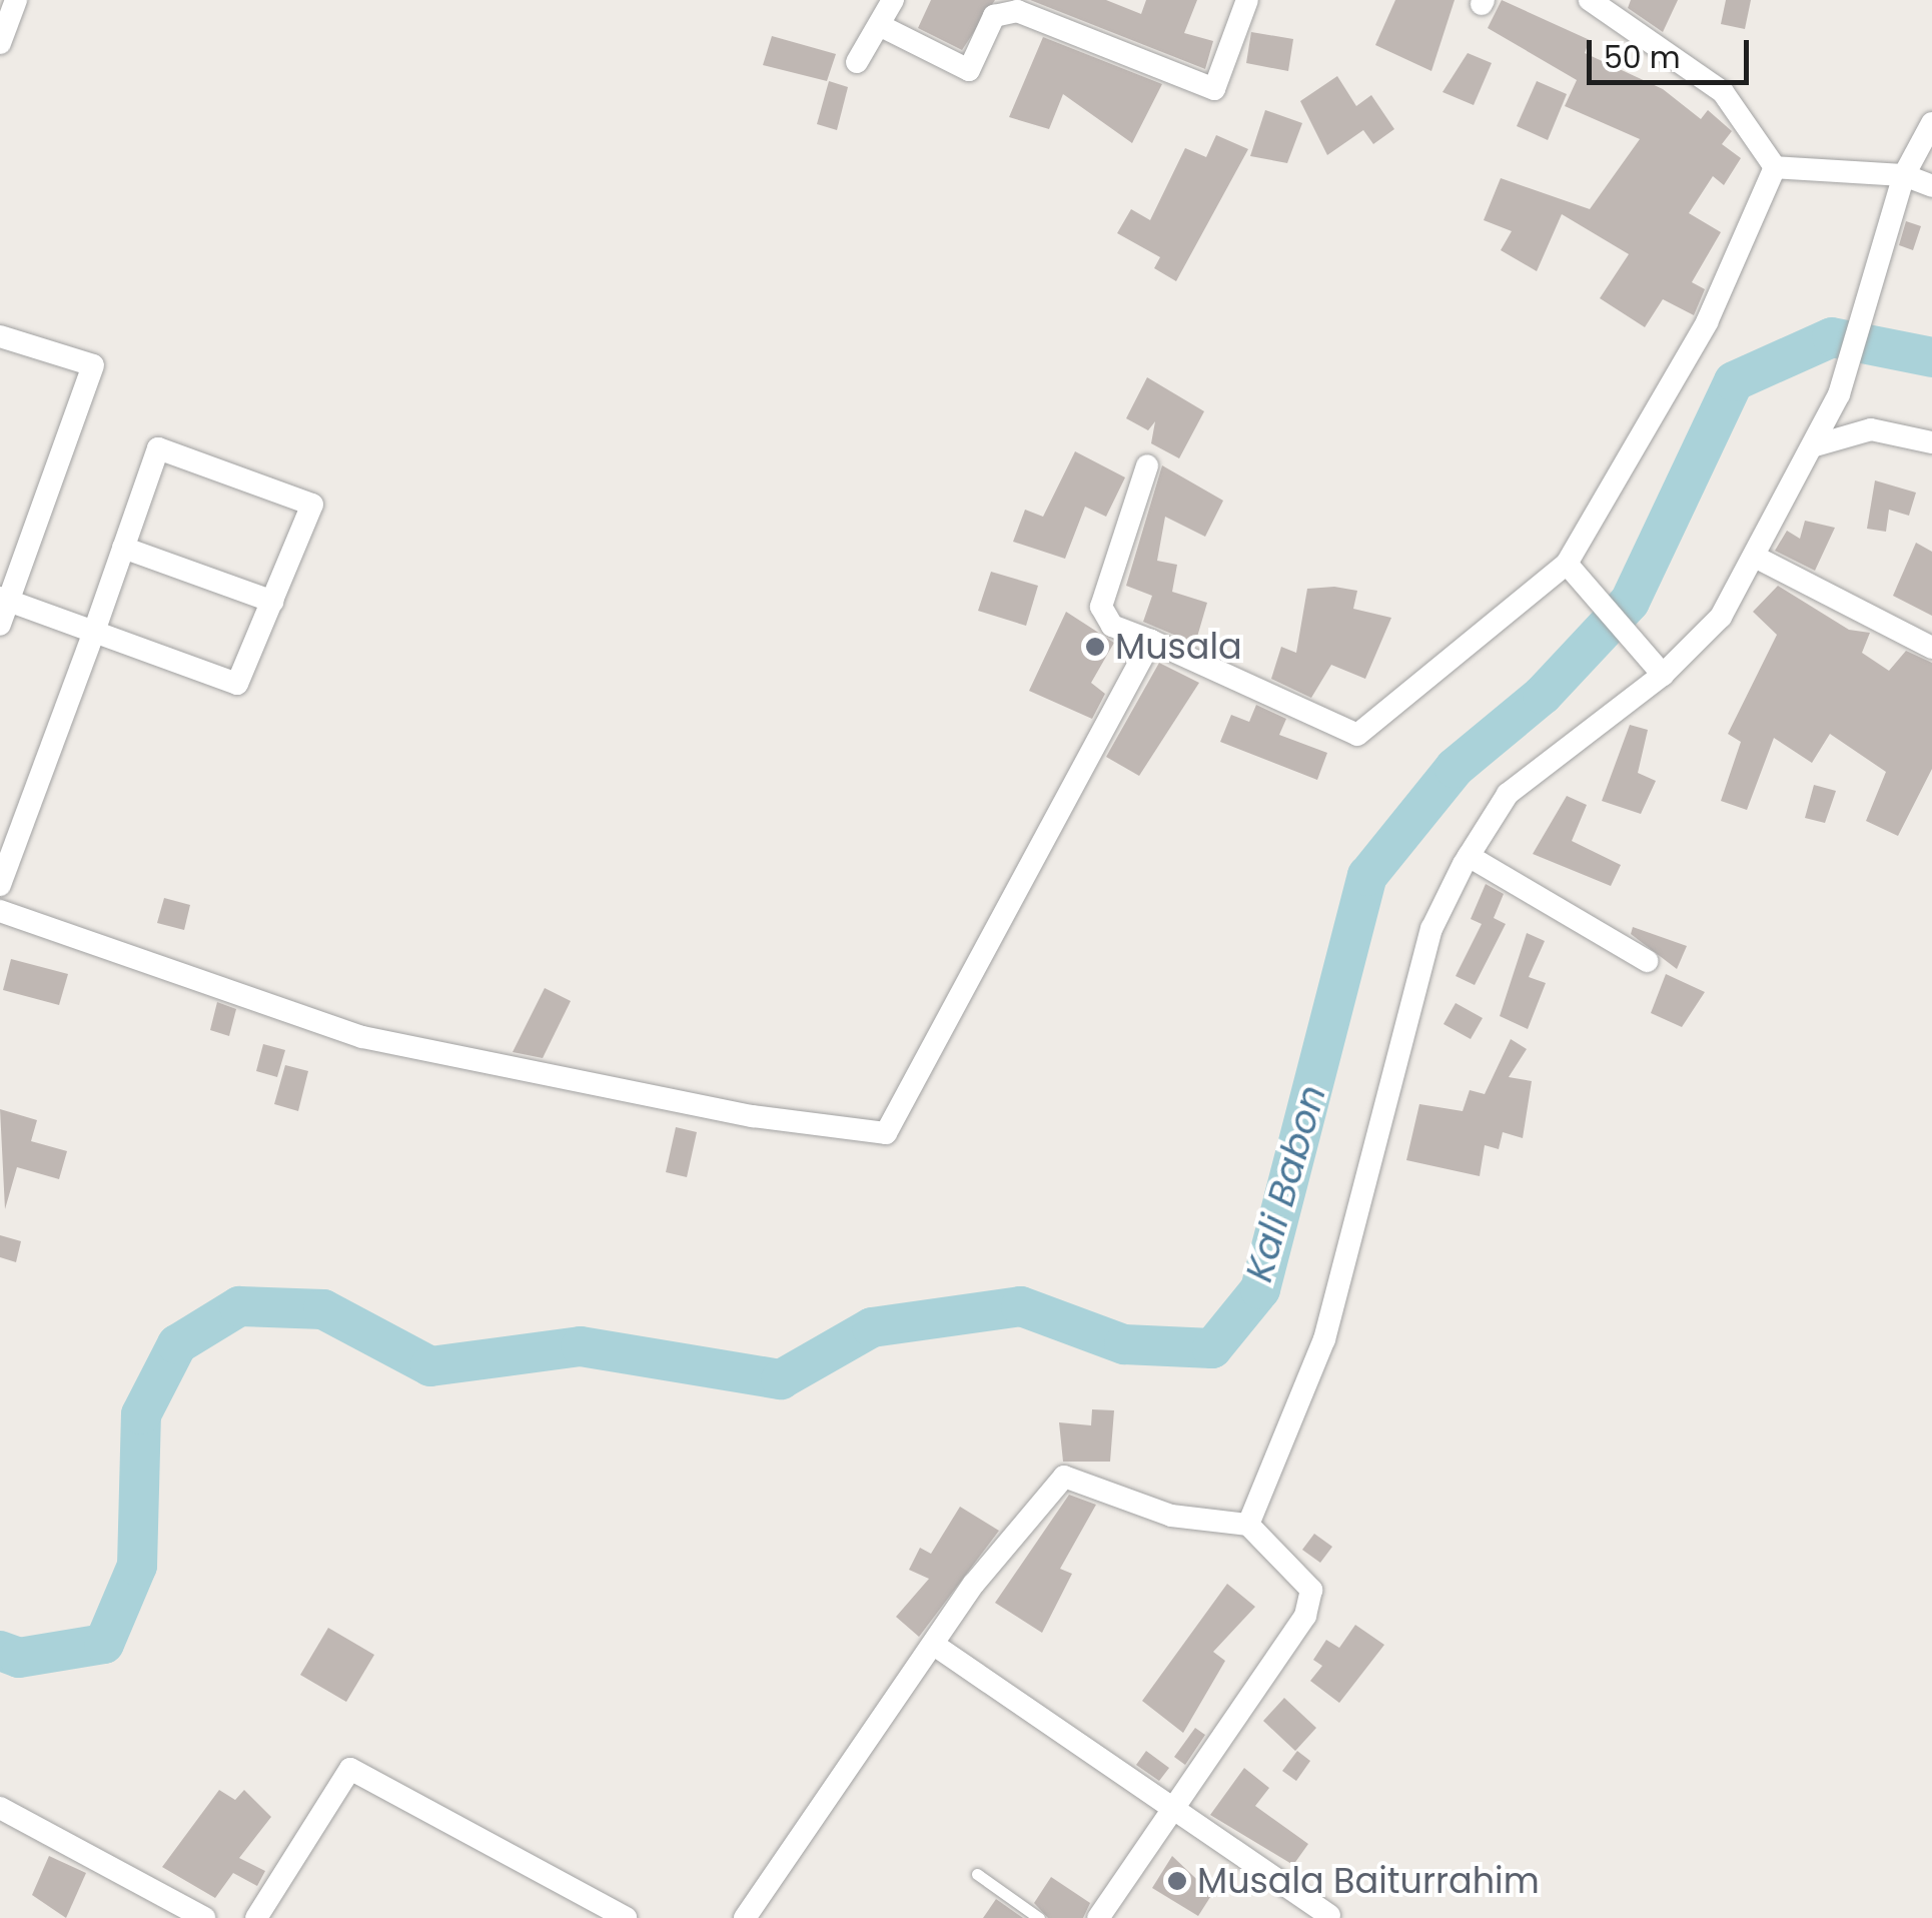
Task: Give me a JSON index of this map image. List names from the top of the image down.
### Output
{
  "water": ["Kali Babon"],
  "places": ["Musala", "Musala Baiturrahim"],
  "scale_bar": "50 m"
}
